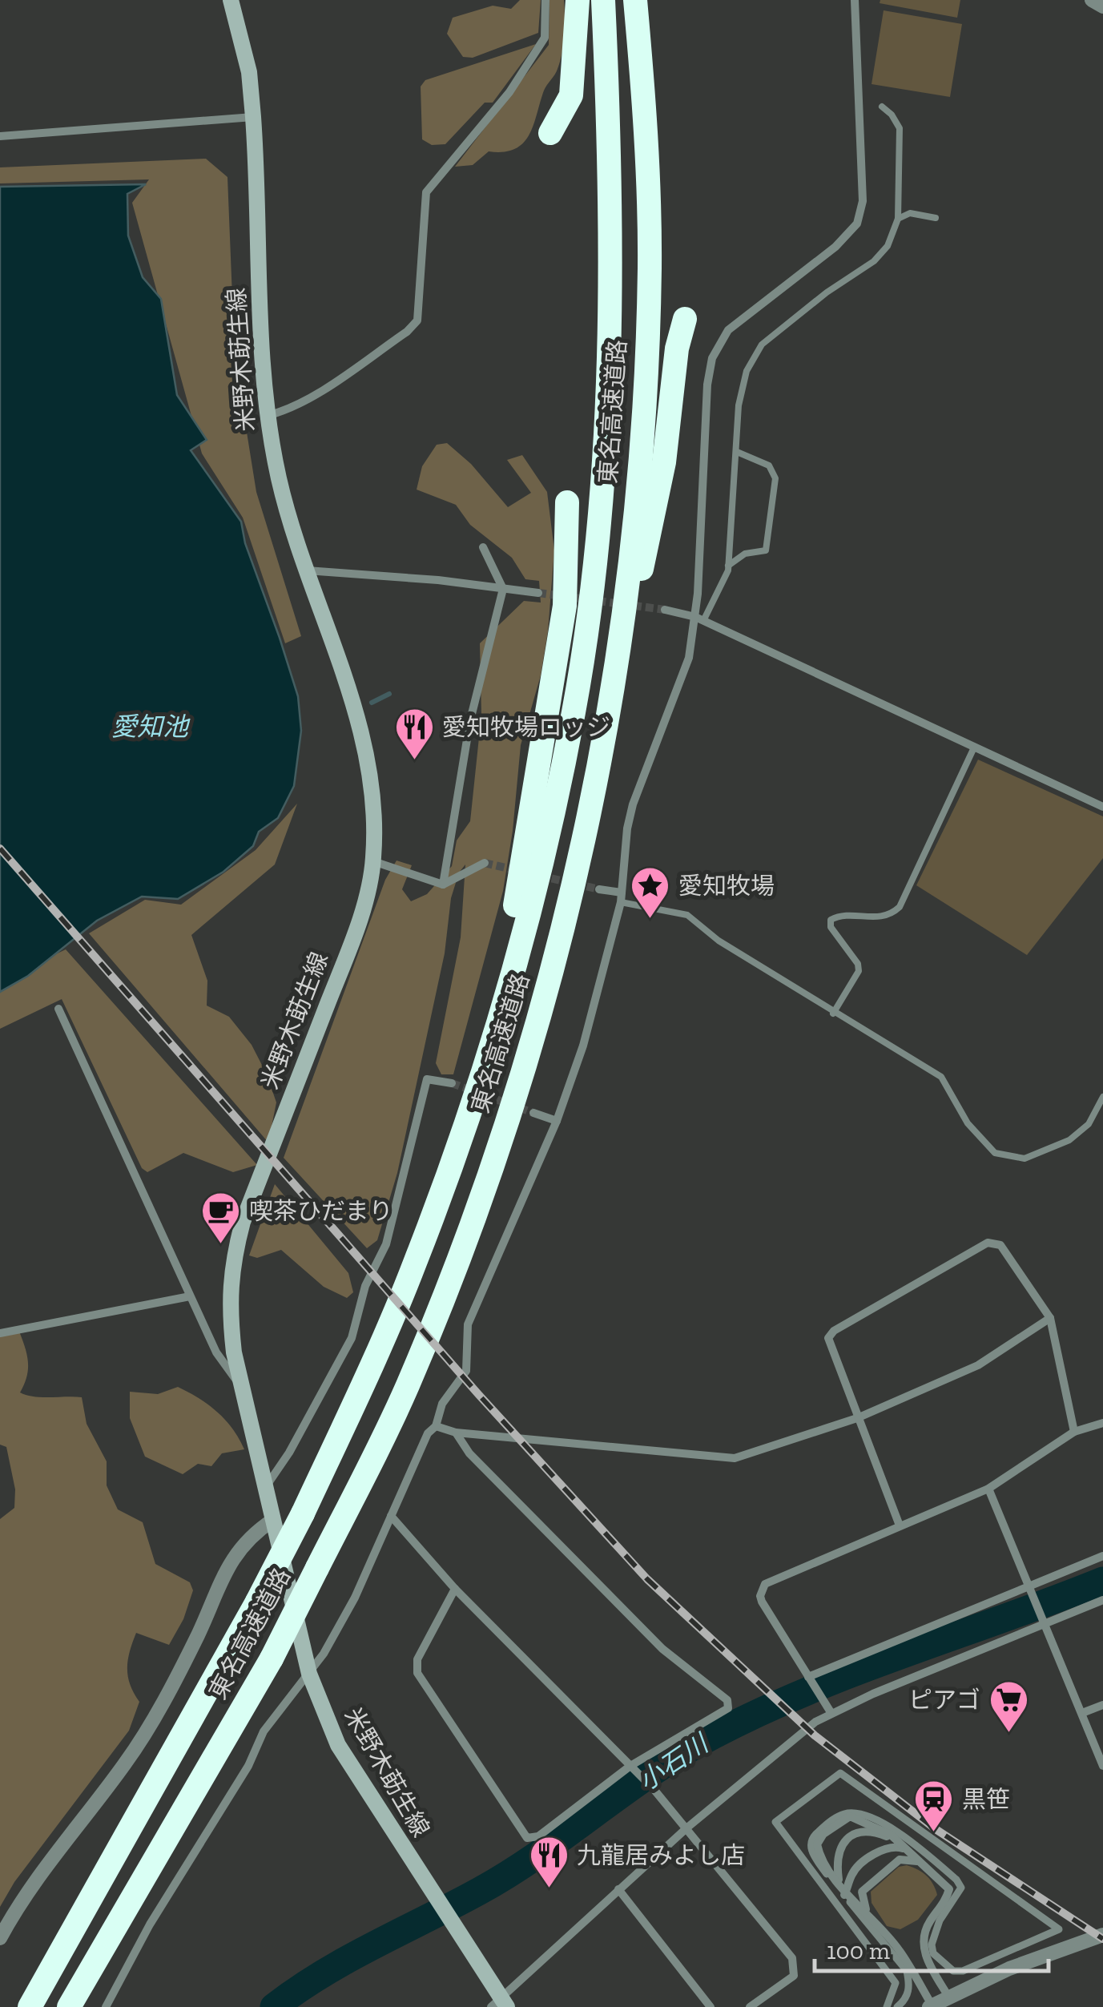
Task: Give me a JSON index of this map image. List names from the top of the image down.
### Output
{
  "streets": {
    "highway": ["東名高速道路"],
    "main road": ["米野木莇生線"]
  },
  "water": ["愛知池", "小石川"],
  "places": {
    "restaurant": ["愛知牧場ロッジ", "九龍居みよし店"],
    "place": ["愛知牧場"],
    "cafe": ["喫茶ひだまり"],
    "supermarket": ["ピアゴ"],
    "station": ["黒笹"]
  },
  "scale_bar": "100 m"
}
